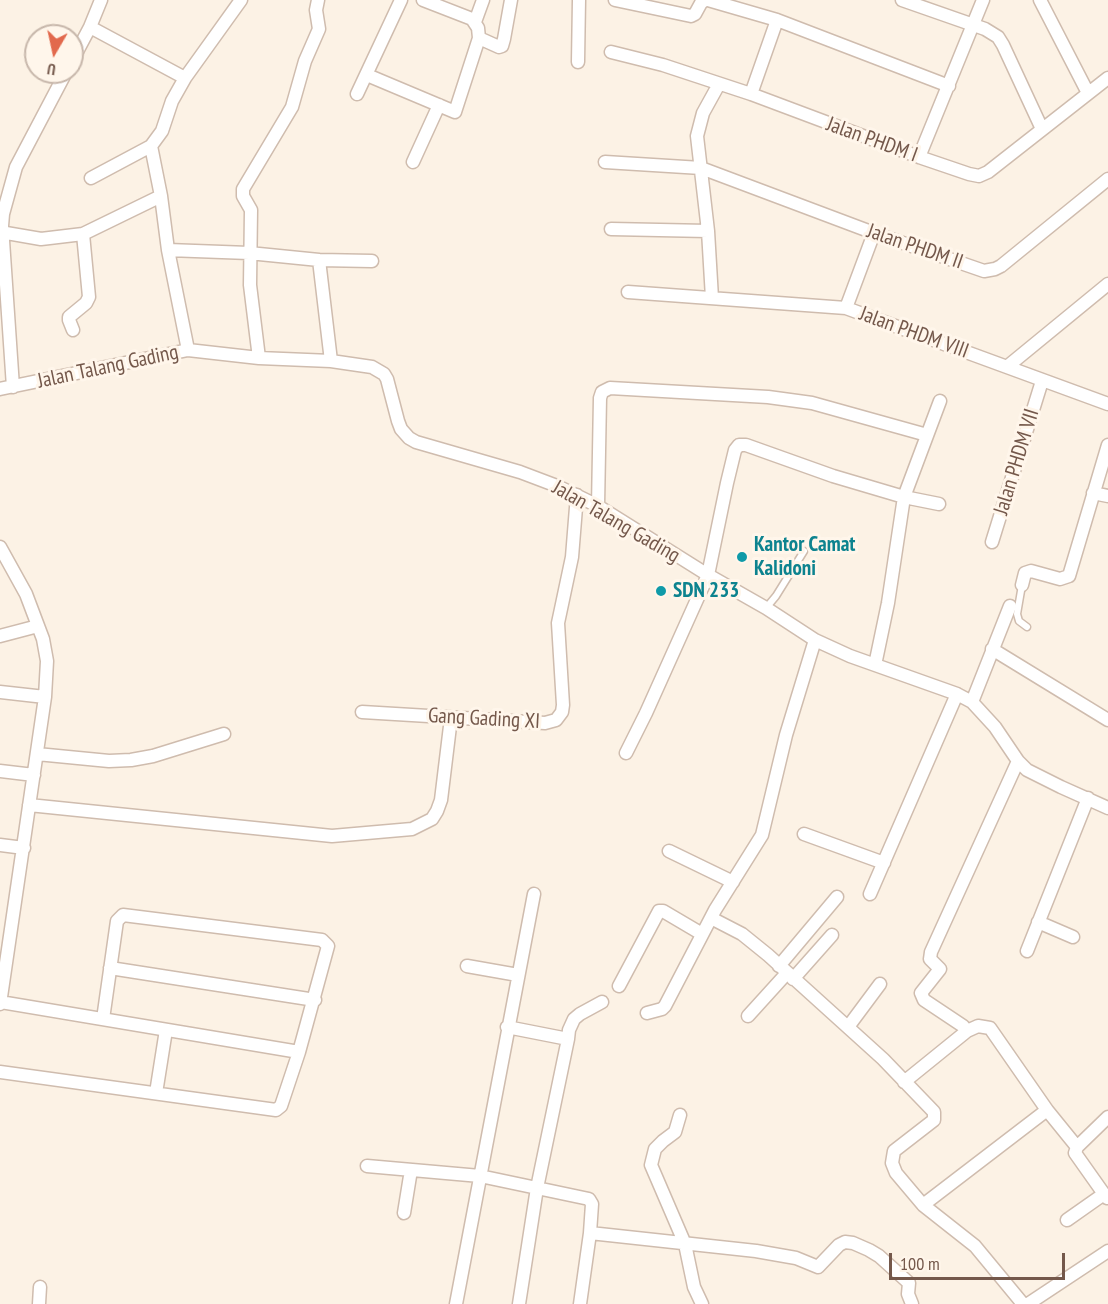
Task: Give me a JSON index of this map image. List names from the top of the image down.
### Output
{
  "streets": {
    "street": [
      "Jalan PHDM I",
      "Jalan PHDM II",
      "Jalan PHDM VIII",
      "Jalan Talang Gading",
      "Jalan PHDM VII",
      "Gang Gading XI"
    ]
  },
  "crossings": [
    ["Jalan PHDM VIII", "Jalan PHDM VII"],
    ["Jalan Talang Gading", "Gang Gading XI"]
  ],
  "places": ["Kantor Camat Kalidoni", "SDN 233"],
  "scale_bar": "100 m",
  "north": "bottom"
}
